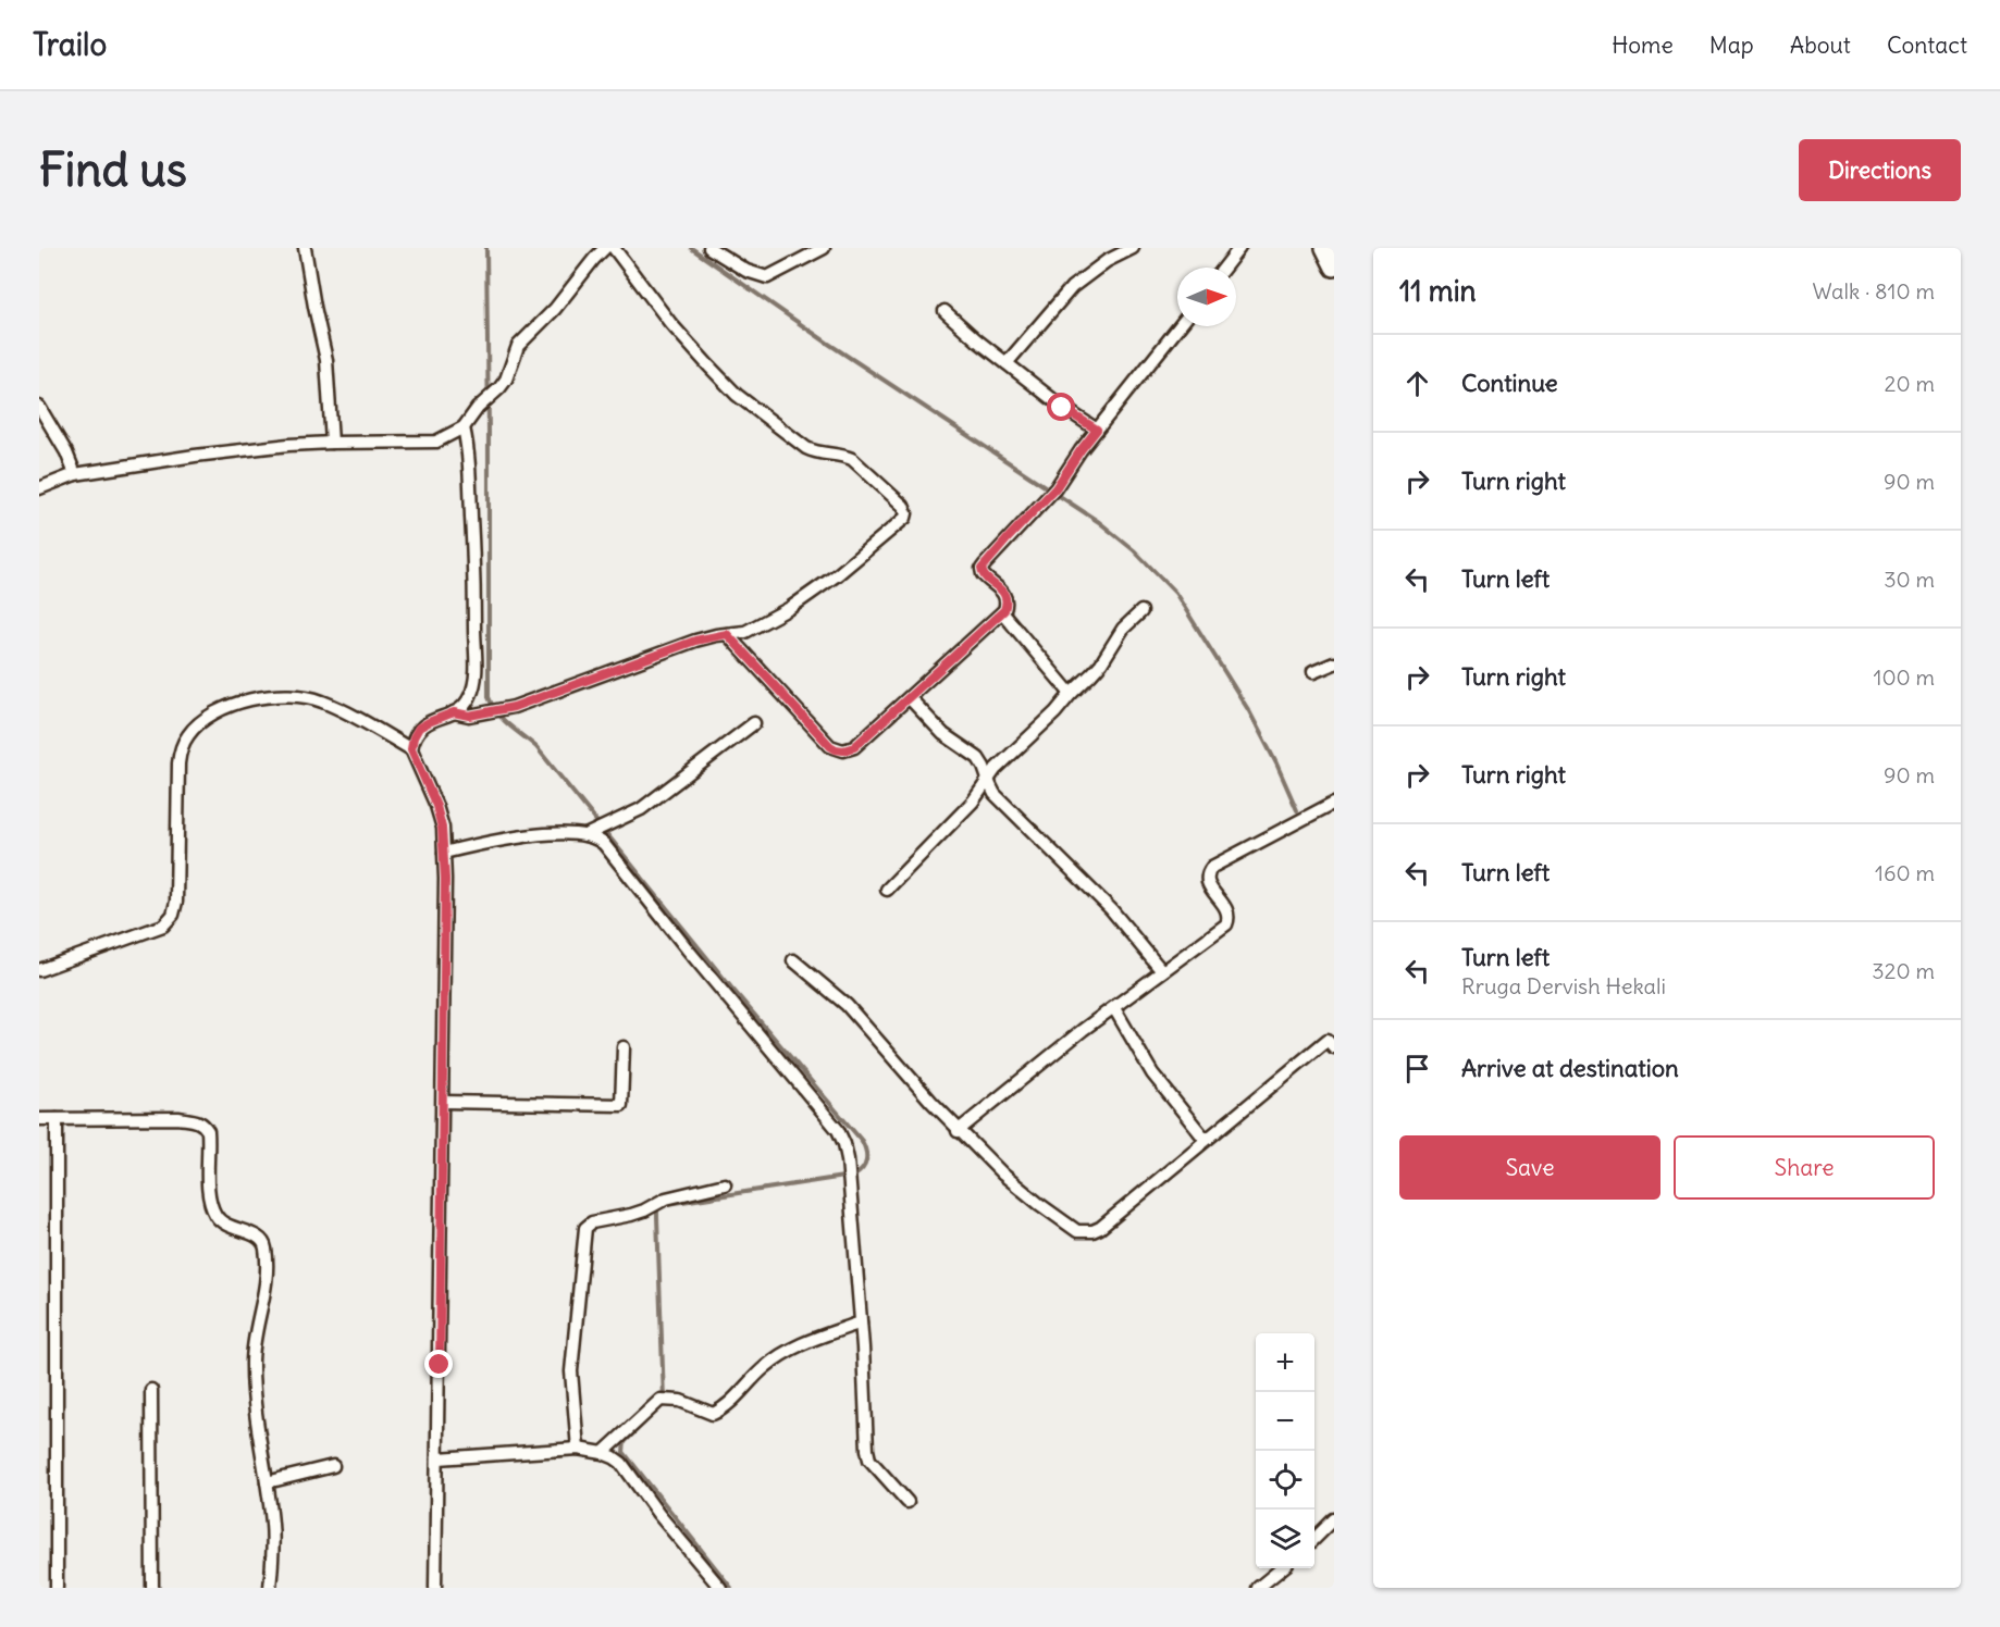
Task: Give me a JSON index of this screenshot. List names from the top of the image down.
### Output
{
  "north": "right",
  "page": {
    "header": "Trailo",
    "nav": [
      "Home",
      "Map",
      "About",
      "Contact"
    ],
    "buttons": [
      "Directions",
      ["Save", "Share"]
    ],
    "title": "Find us",
    "heading": ["11 min", "Walk · 810 m"],
    "list": [
      ["Continue", "20 m"],
      ["Turn right", "90 m"],
      ["Turn left", "30 m"],
      ["Turn right", "100 m"],
      ["Turn right", "90 m"],
      ["Turn left", "160 m"],
      ["Turn left", "Rruga Dervish Hekali", "320 m"],
      "Arrive at destination"
    ],
    "map_buttons": ["+", "−"]
  }
}
